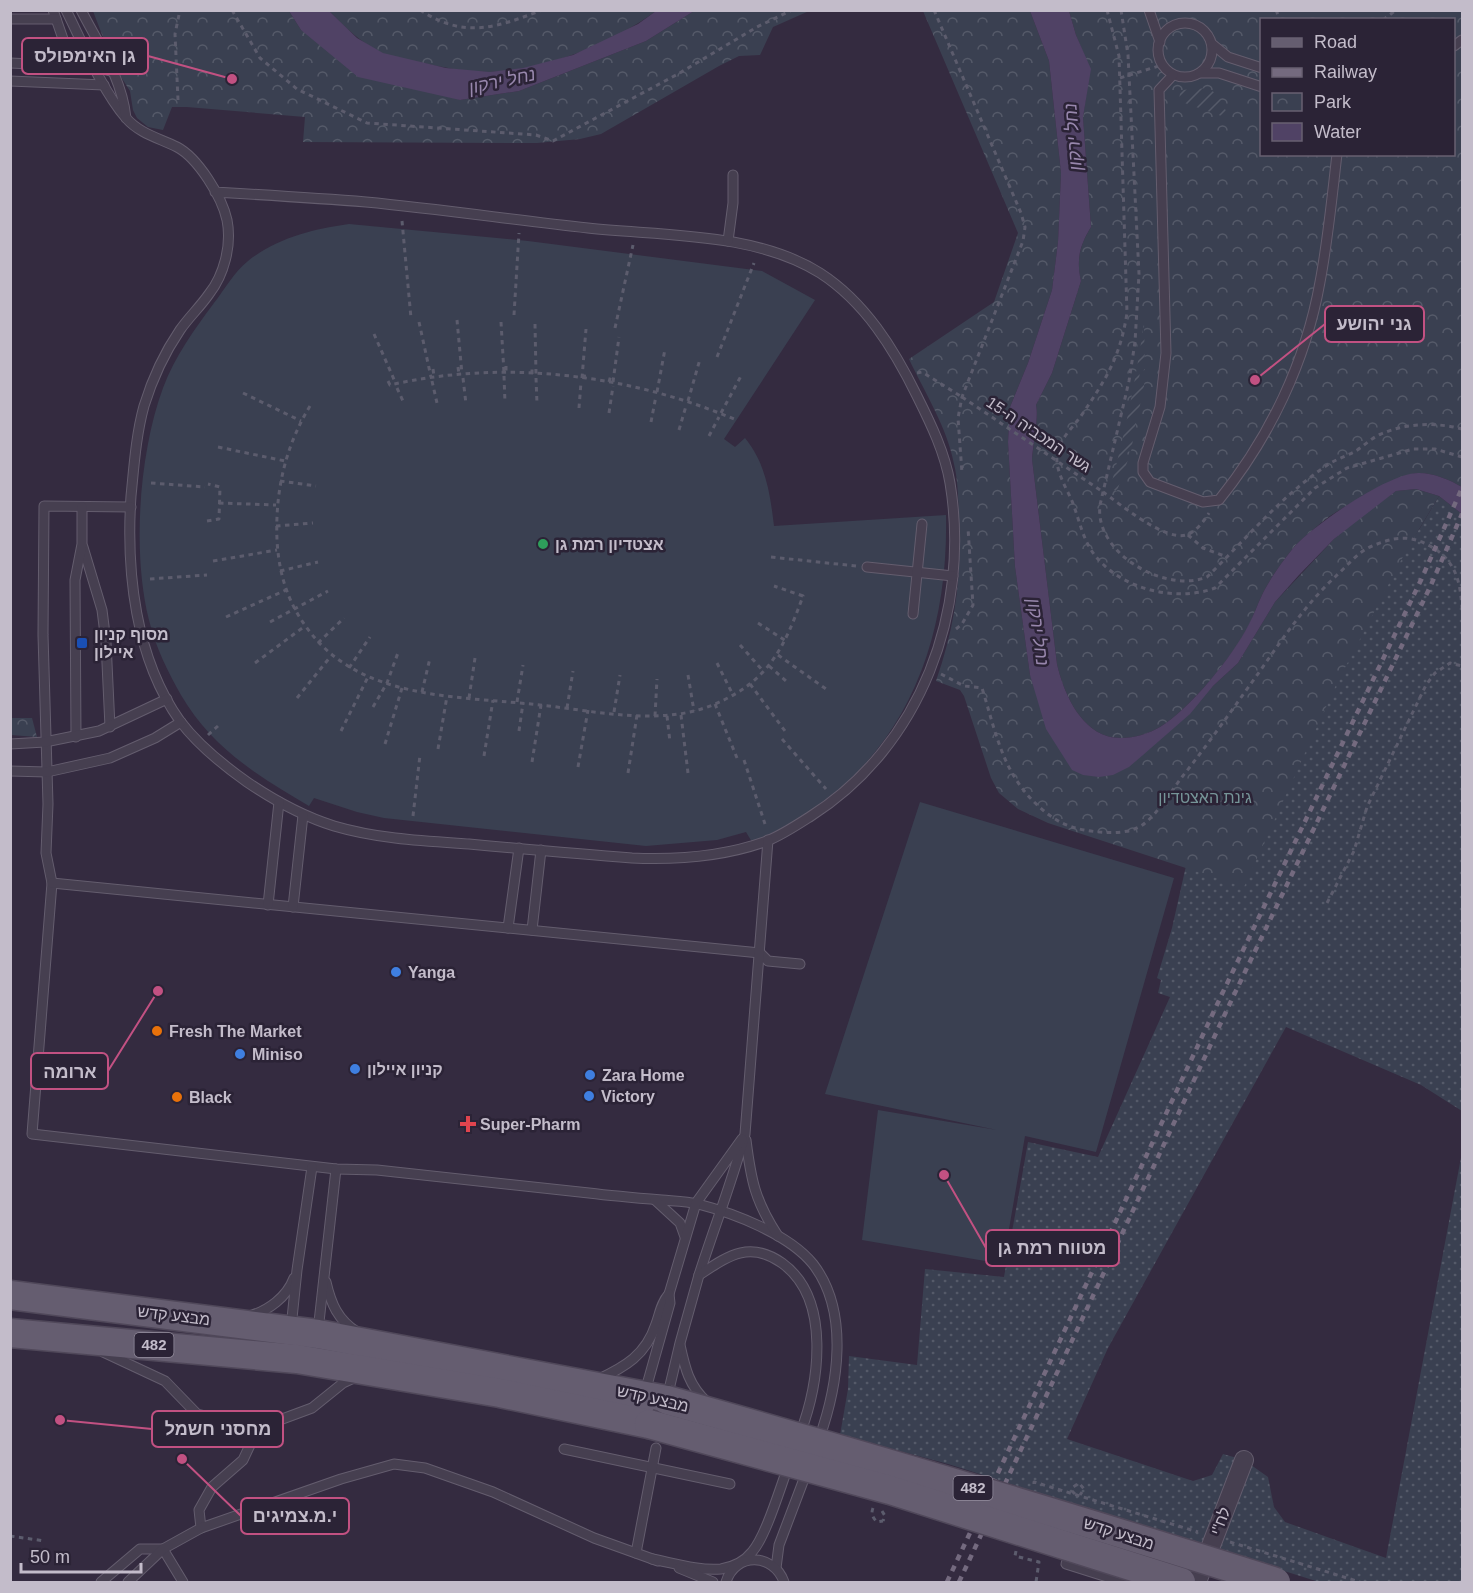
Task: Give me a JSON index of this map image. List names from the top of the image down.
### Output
{
  "streets": {
    "main road": ["מבצע קדש", "482"],
    "street": ["לח\"י"],
    "path": ["גשר המכביה ה-15"]
  },
  "crossings": [
    ["מבצע קדש", "לח\"י"]
  ],
  "water": ["נחל ירקון"],
  "parks": ["גינת האצטדיון"],
  "places": {
    "other": [
      "גן האימפולס",
      "גני יהושע",
      "אצטדיון רמת גן",
      "Yanga",
      "ארומה",
      "Fresh The Market",
      "Miniso",
      "קניון איילון",
      "Zara Home",
      "Victory",
      "Black",
      "מטווח רמת גן",
      "מחסני חשמל",
      "י.מ.צמיגים"
    ],
    "transit": ["מסוף קניון איילון"],
    "health": ["Super-Pharm"]
  },
  "legend": [
    "Road",
    "Railway",
    "Park",
    "Water"
  ],
  "scale_bar": "50 m"
}
